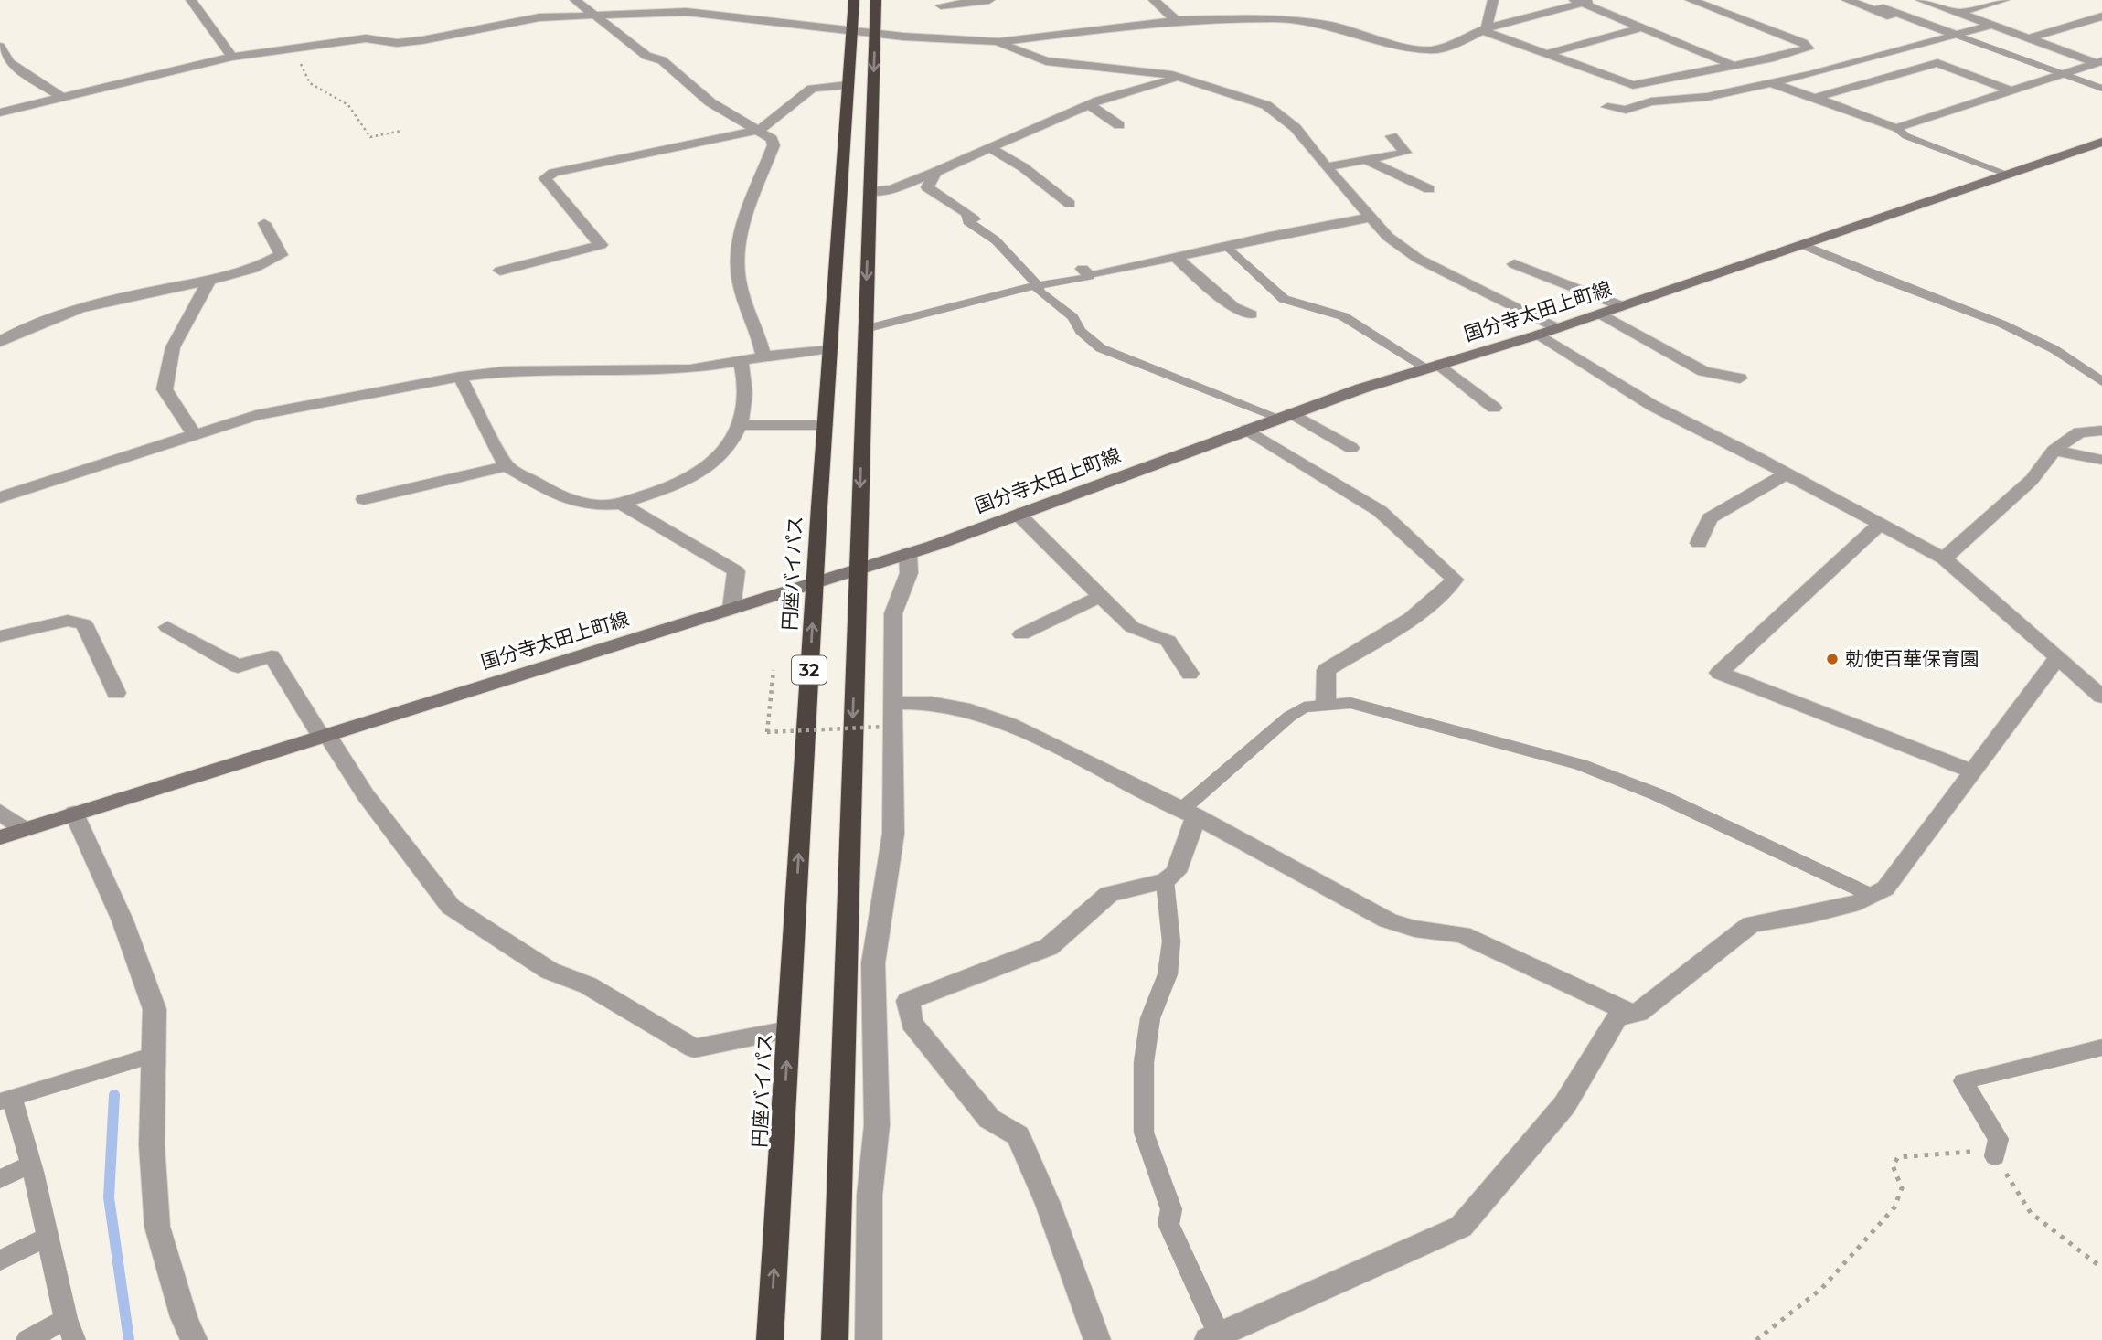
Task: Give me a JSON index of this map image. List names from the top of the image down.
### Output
{
  "streets": {
    "highway": ["円座バイパス", "32"],
    "main road": ["国分寺太田上町線"]
  },
  "crossings": [
    ["国分寺太田上町線", "円座バイパス"],
    ["国分寺太田上町線", "32"]
  ],
  "places": ["勅使百華保育園"]
}
